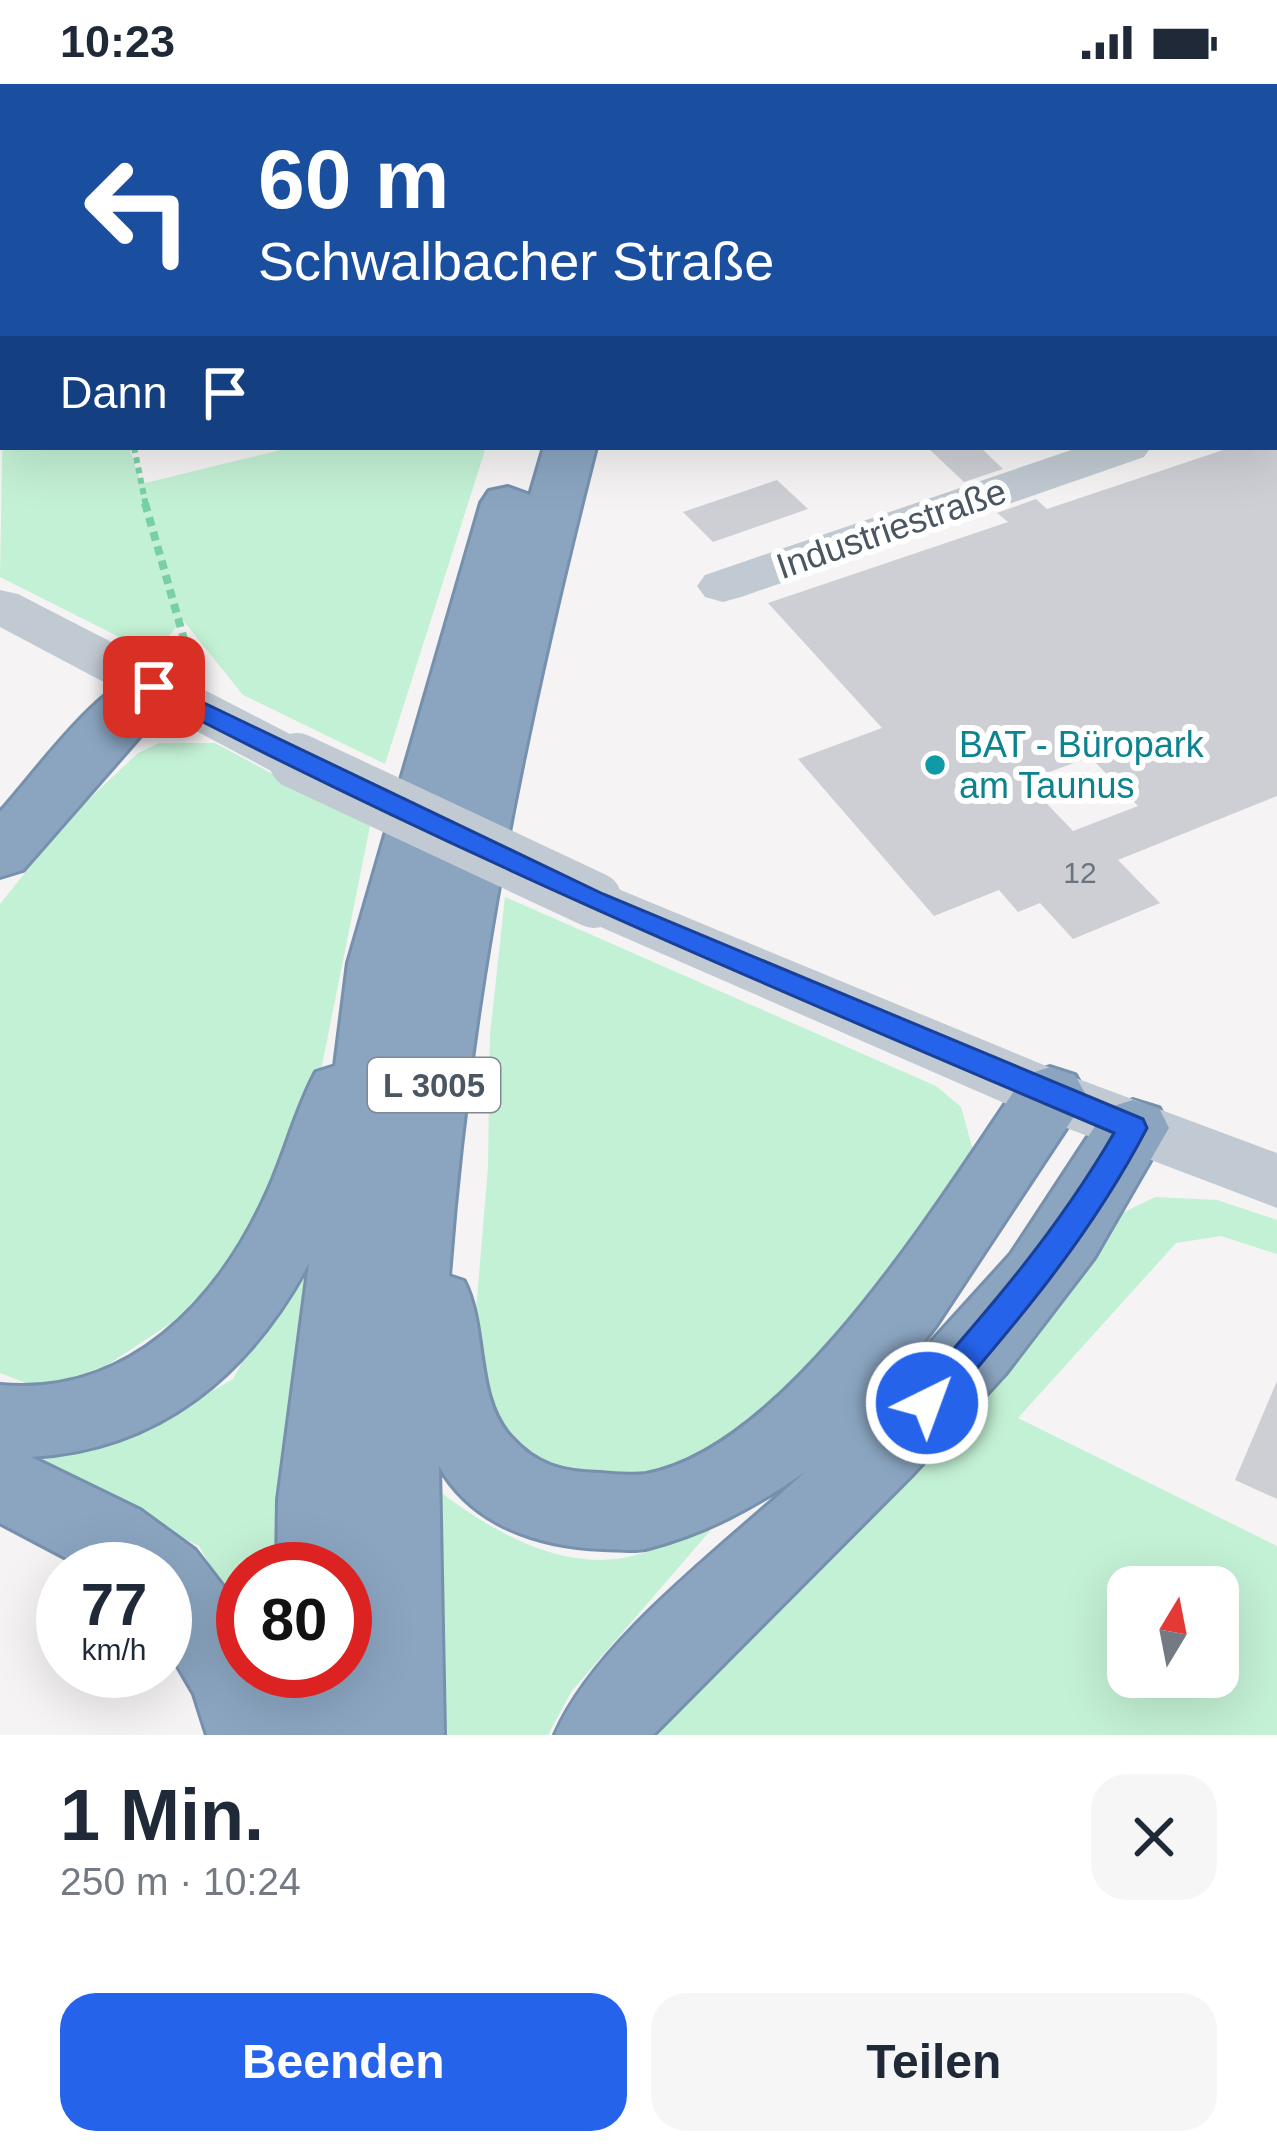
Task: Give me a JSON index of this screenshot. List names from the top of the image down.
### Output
{
  "streets": {
    "highway": ["L 3005"],
    "street": ["Industriestraße"]
  },
  "places": ["BAT - Büropark am Taunus"],
  "house_numbers": ["12"],
  "north": "top",
  "page": {
    "status": "10:23",
    "turn": ["60 m", "Schwalbacher Straße"],
    "then": "Dann",
    "speed": "77 km/h",
    "limit": "80",
    "heading": ["1 Min.", "250 m · 10:24"],
    "buttons": ["Beenden", "Teilen"]
  }
}
